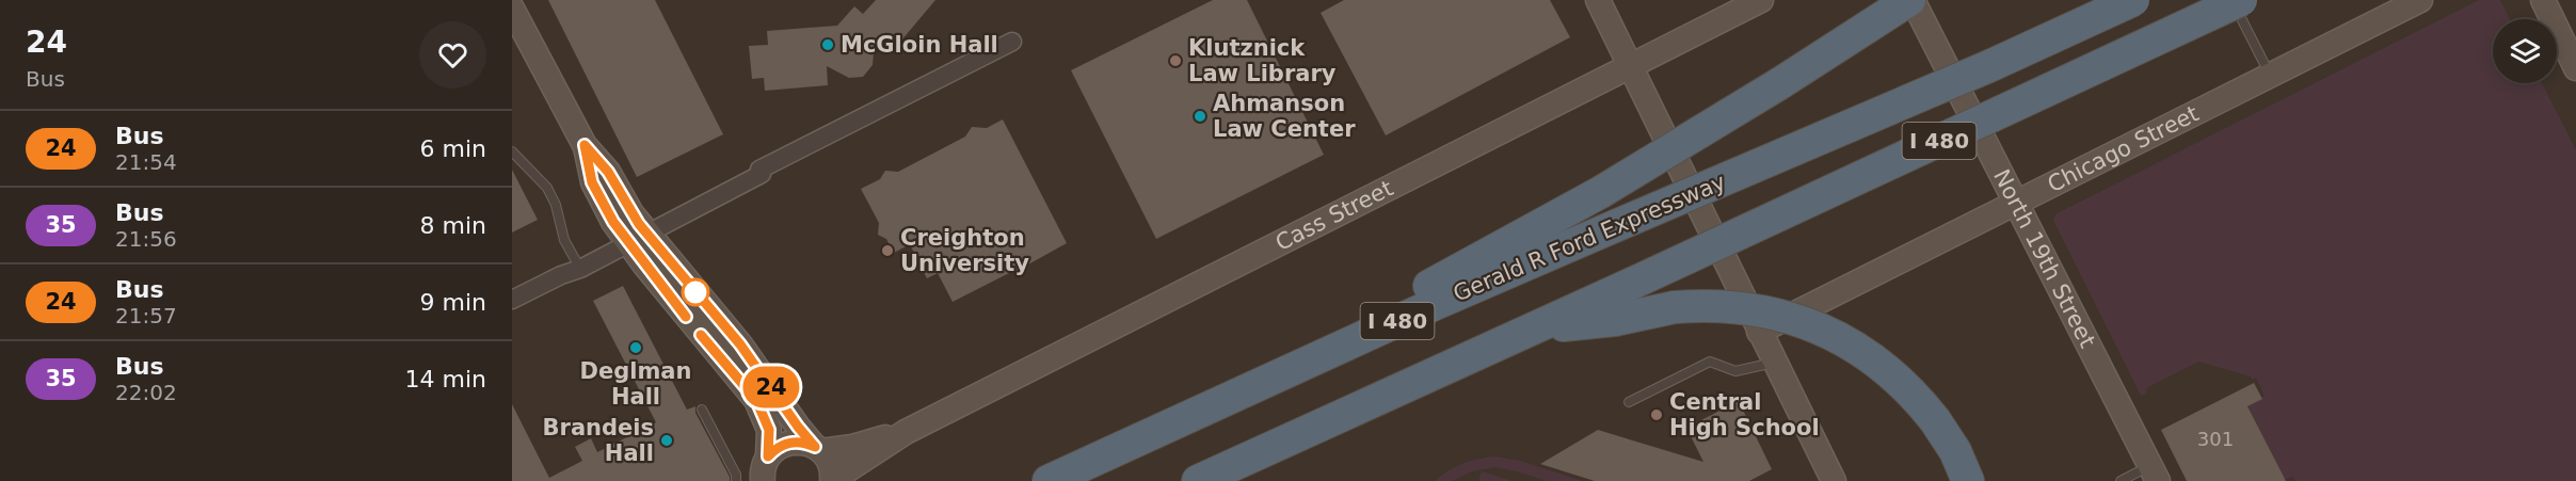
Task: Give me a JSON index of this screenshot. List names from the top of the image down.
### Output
{
  "streets": {
    "highway": ["I 480", "Gerald R Ford Expressway"],
    "main road": ["Chicago Street", "Cass Street", "North 19th Street"]
  },
  "crossings": [
    ["Chicago Street", "North 19th Street"]
  ],
  "places": [
    "McGloin Hall",
    "Klutznick Law Library",
    "Ahmanson Law Center",
    "Creighton University",
    "Deglman Hall",
    "Central High School",
    "Brandeis Hall"
  ],
  "lines": ["bus line 24"],
  "house_numbers": ["301"],
  "page": {
    "heading": ["24", "Bus"],
    "on_map": "24",
    "list": [
      {
        "mark": "24",
        "name": "Bus",
        "note": "21:54",
        "value": "6 min"
      },
      {
        "mark": "35",
        "name": "Bus",
        "note": "21:56",
        "value": "8 min"
      },
      {
        "mark": "24",
        "name": "Bus",
        "note": "21:57",
        "value": "9 min"
      },
      {
        "mark": "35",
        "name": "Bus",
        "note": "22:02",
        "value": "14 min"
      }
    ]
  }
}
